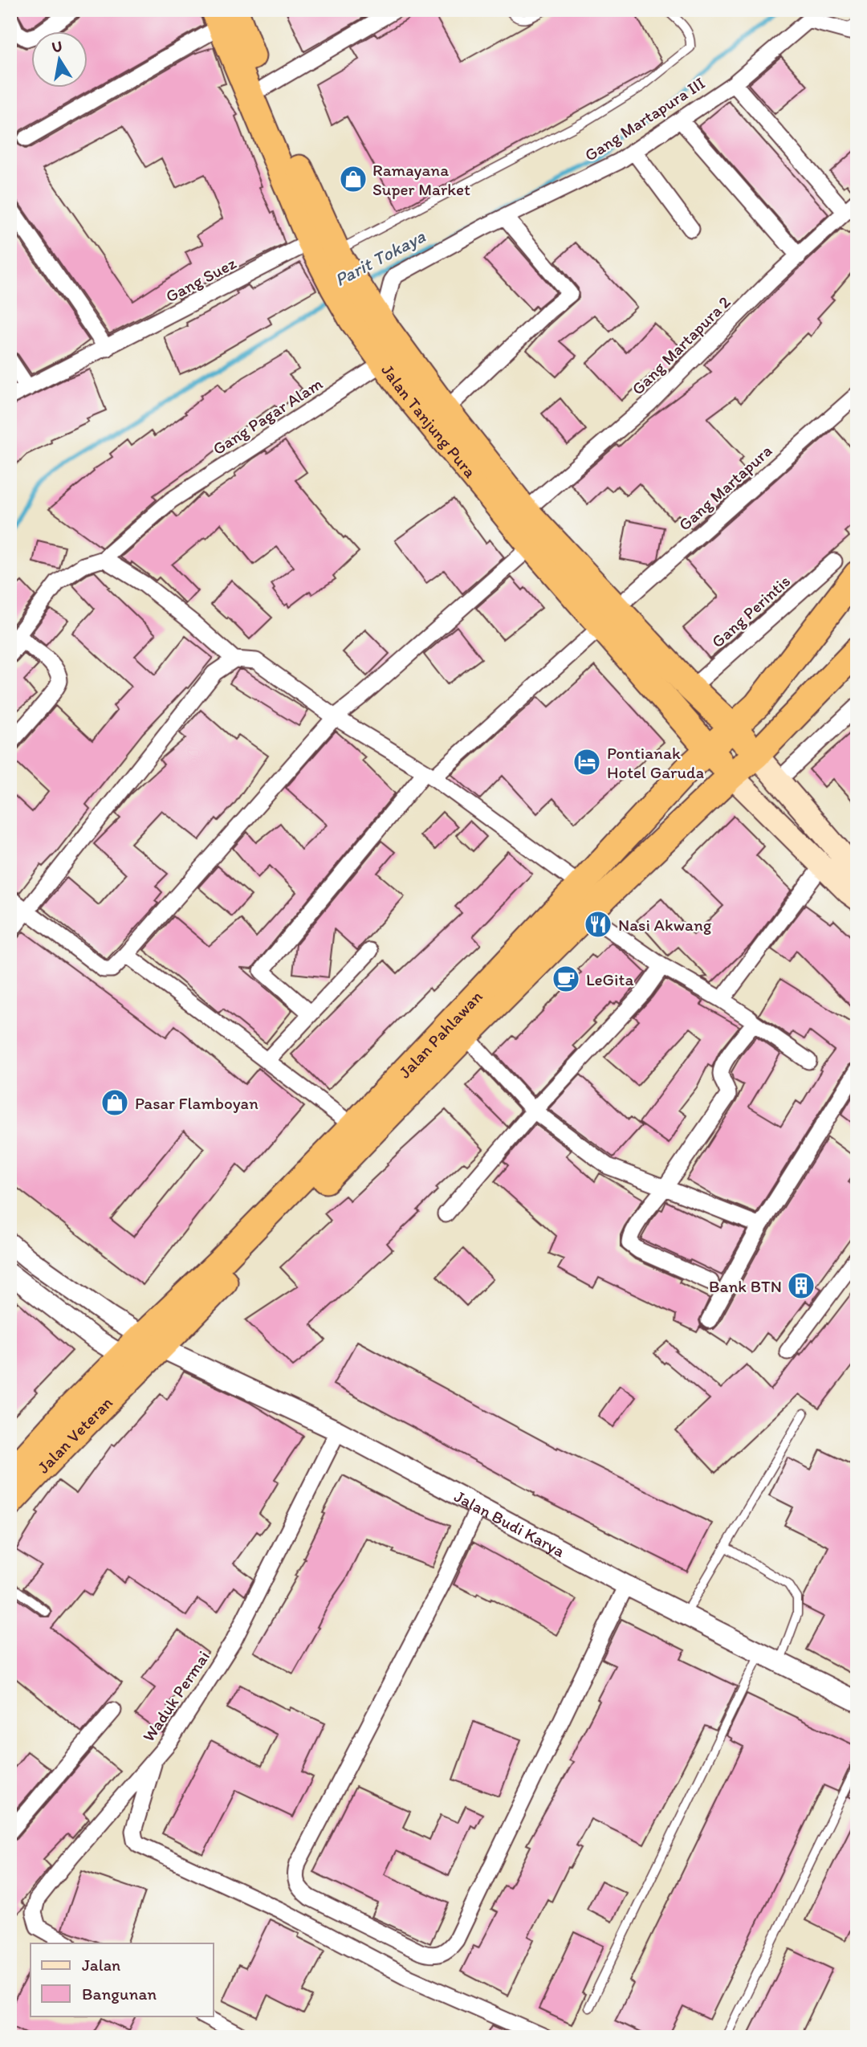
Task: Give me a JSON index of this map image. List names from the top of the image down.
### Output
{
  "streets": {
    "highway": ["Jalan Tanjung Pura", "Jalan Pahlawan", "Jalan Veteran"],
    "street": [
      "Gang Martapura III",
      "Gang Suez",
      "Gang Martapura 2",
      "Gang Pagar Alam",
      "Gang Martapura",
      "Gang Perintis",
      "Jalan Budi Karya",
      "Waduk Permai"
    ]
  },
  "crossings": [
    ["Gang Martapura III", "Jalan Tanjung Pura"],
    ["Gang Suez", "Jalan Tanjung Pura"],
    ["Gang Martapura 2", "Jalan Tanjung Pura"],
    ["Gang Pagar Alam", "Jalan Tanjung Pura"],
    ["Jalan Tanjung Pura", "Gang Martapura"],
    ["Jalan Tanjung Pura", "Gang Perintis"],
    ["Jalan Tanjung Pura", "Jalan Pahlawan"],
    ["Jalan Pahlawan", "Jalan Budi Karya"],
    ["Jalan Budi Karya", "Waduk Permai"]
  ],
  "water": ["Parit Tokaya"],
  "places": {
    "shop": ["Ramayana Super Market", "Pasar Flamboyan"],
    "hotel": ["Pontianak Hotel Garuda"],
    "restaurant": ["Nasi Akwang"],
    "cafe": ["LeGita"],
    "building": ["Bank BTN"]
  },
  "legend": ["Jalan", "Bangunan"],
  "north": "top"
}
